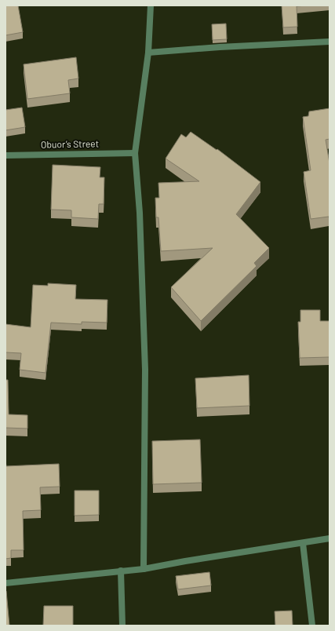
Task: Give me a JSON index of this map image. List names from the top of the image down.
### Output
{
  "streets": {
    "street": ["Obuor’s Street"]
  }
}
